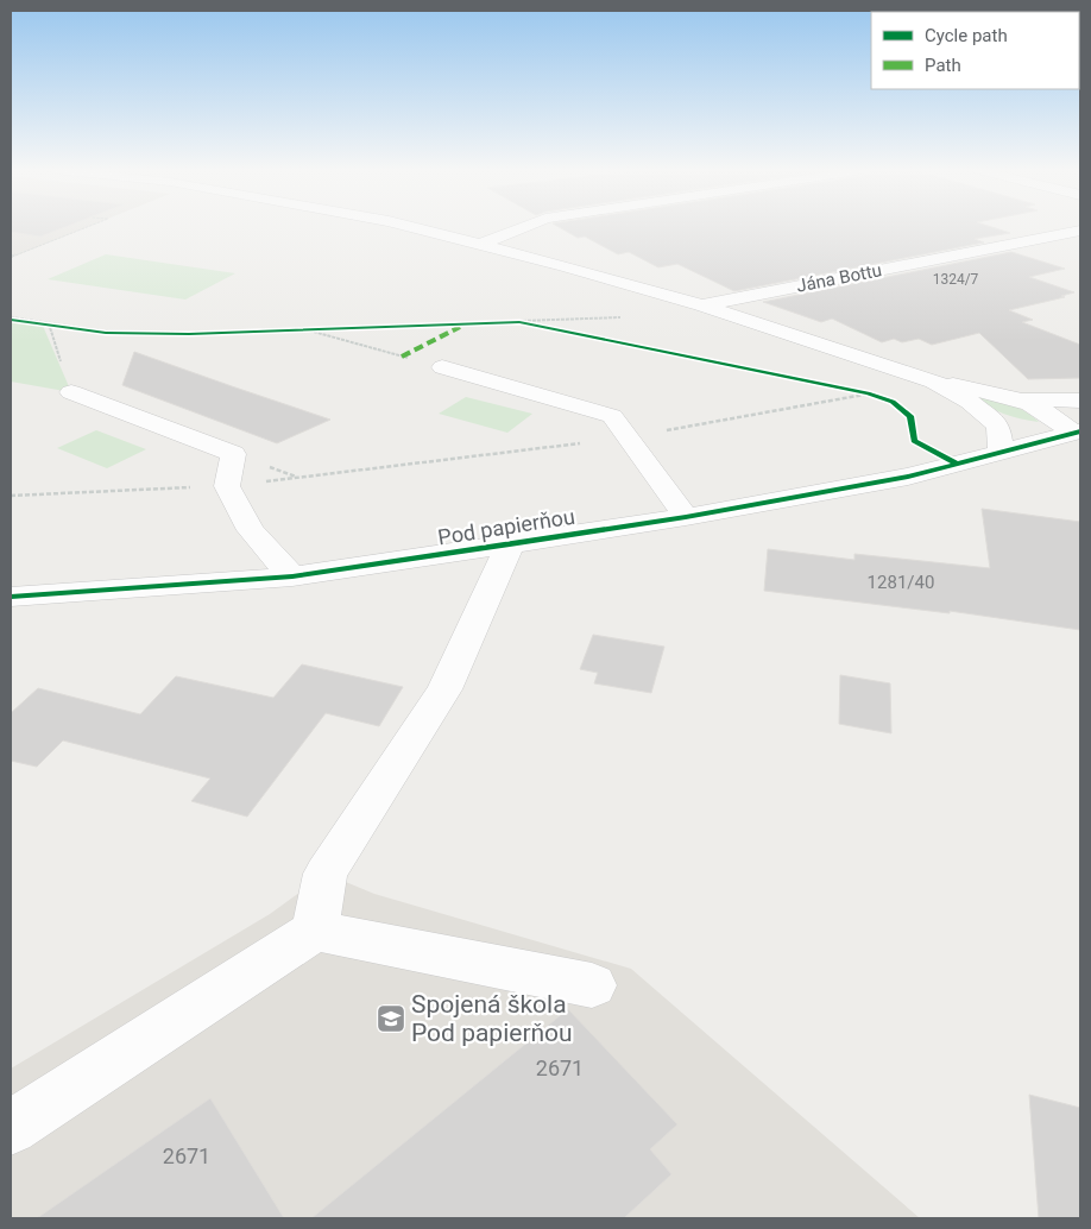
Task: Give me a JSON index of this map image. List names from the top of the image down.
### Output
{
  "streets": {
    "street": ["Jána Bottu", "Pod papierňou"]
  },
  "places": {
    "school or university": ["Spojená škola Pod papierňou"]
  },
  "house_numbers": [
    "1324/7",
    "1281/40",
    "2671",
    "2671"
  ],
  "legend": ["Cycle path", "Path"]
}
